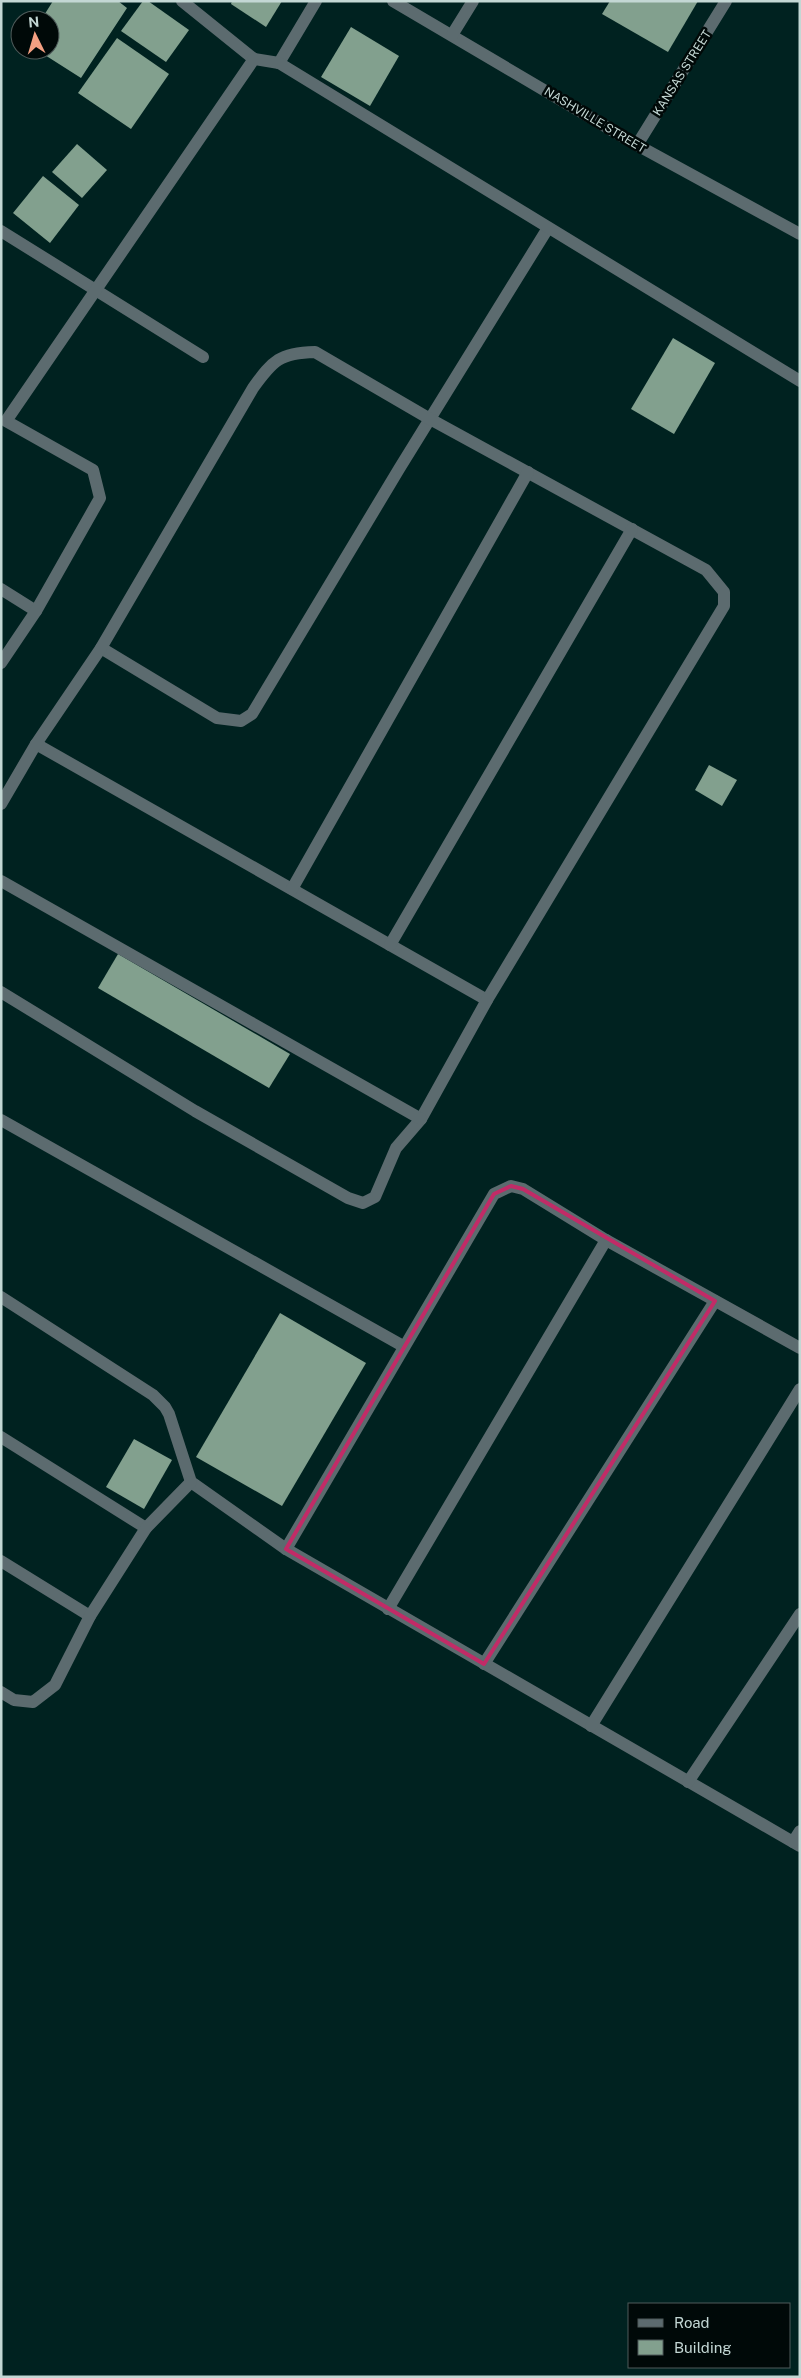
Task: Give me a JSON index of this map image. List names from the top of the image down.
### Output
{
  "streets": {
    "street": ["KANSAS STREET", "NASHVILLE STREET"]
  },
  "crossings": [
    ["KANSAS STREET", "NASHVILLE STREET"]
  ],
  "legend": ["Road", "Building"],
  "north": "top"
}
